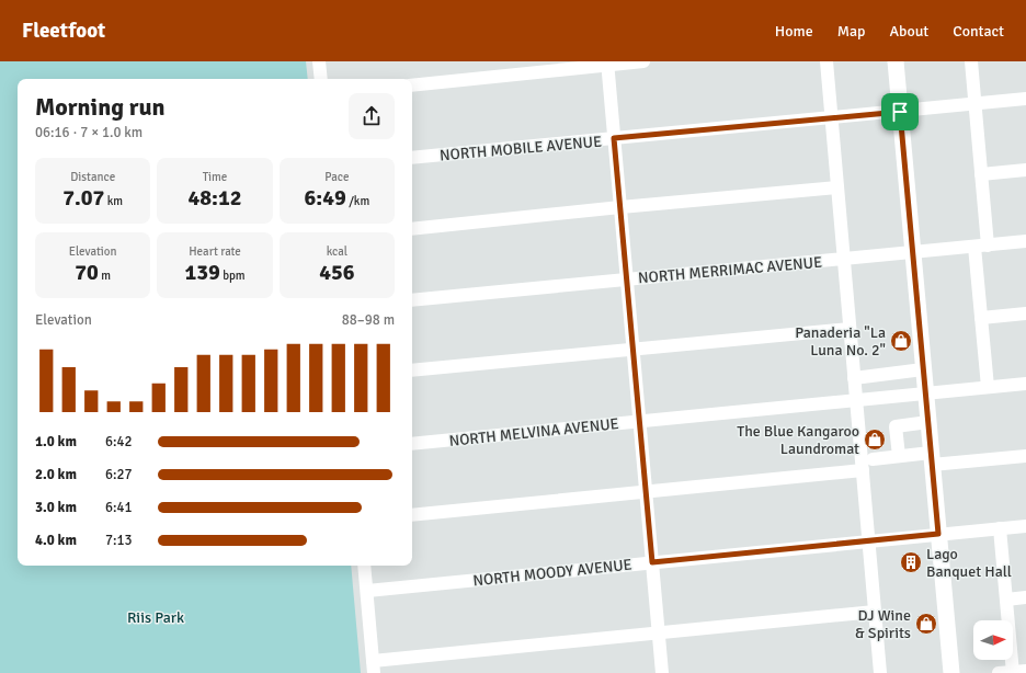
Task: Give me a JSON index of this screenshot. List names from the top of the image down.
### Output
{
  "streets": {
    "street": [
      "NORTH MOBILE AVENUE",
      "NORTH MERRIMAC AVENUE",
      "NORTH MELVINA AVENUE",
      "NORTH MOODY AVENUE"
    ]
  },
  "parks": ["Riis Park"],
  "places": {
    "shop": ["Panaderia \"La Luna No. 2\"", "The Blue Kangaroo Laundromat", "DJ Wine & Spirits"],
    "building": ["Lago Banquet Hall"]
  },
  "north": "right",
  "page": {
    "header": "Fleetfoot",
    "nav": [
      "Home",
      "Map",
      "About",
      "Contact"
    ],
    "heading": ["Morning run", "06:16 · 7 × 1.0 km"],
    "stats": [
      ["Distance", "7.07 km"],
      ["Time", "48:12"],
      ["Pace", "6:49 /km"],
      ["Elevation", "70 m"],
      ["Heart rate", "139 bpm"],
      ["kcal", "456"]
    ],
    "chart": ["Elevation", "88–98 m"],
    "list": [
      {
        "name": "1.0 km",
        "note": "6:42"
      },
      {
        "name": "2.0 km",
        "note": "6:27"
      },
      {
        "name": "3.0 km",
        "note": "6:41"
      },
      {
        "name": "4.0 km",
        "note": "7:13"
      }
    ]
  }
}
